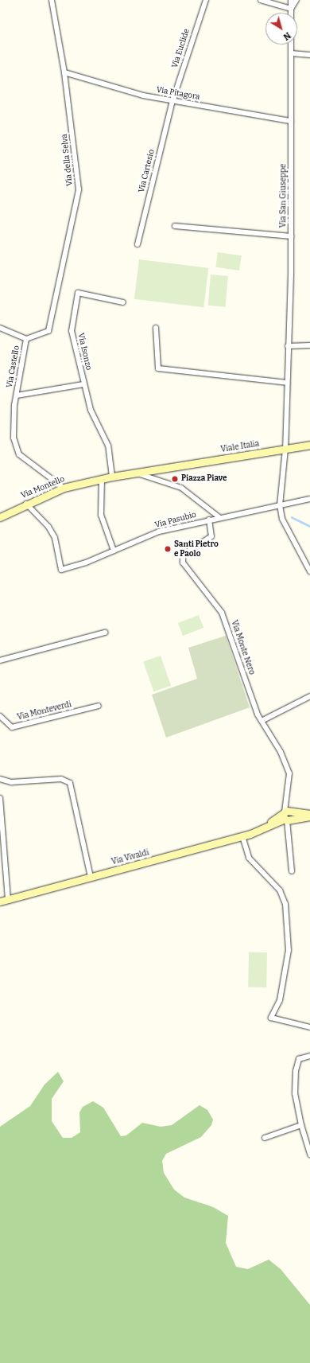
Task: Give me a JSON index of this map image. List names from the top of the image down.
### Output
{
  "streets": {
    "street": [
      "Via Euclide",
      "Via Pitagora",
      "Via della Selva",
      "Via Cartesio",
      "Via San Giuseppe",
      "Via Isonzo",
      "Via Castello",
      "Viale Italia",
      "Via Montello",
      "Via Pasubio",
      "Via Monte Nero",
      "Via Monteverdi",
      "Via Vivaldi"
    ]
  },
  "crossings": [
    ["Via Euclide", "Via Pitagora"],
    ["Via Euclide", "Via Cartesio"],
    ["Via Pitagora", "Via della Selva"],
    ["Via Pitagora", "Via Cartesio"],
    ["Via Pitagora", "Via San Giuseppe"],
    ["Via della Selva", "Via Castello"],
    ["Via San Giuseppe", "Viale Italia"],
    ["Via San Giuseppe", "Via Pasubio"],
    ["Via Isonzo", "Via Montello"],
    ["Via Castello", "Via Montello"],
    ["Via Montello", "Via Pasubio"],
    ["Via Pasubio", "Via Monte Nero"],
    ["Via Monte Nero", "Via Vivaldi"]
  ],
  "places": ["Piazza Piave", "Santi Pietro e Paolo"],
  "north": "bottom right"
}
